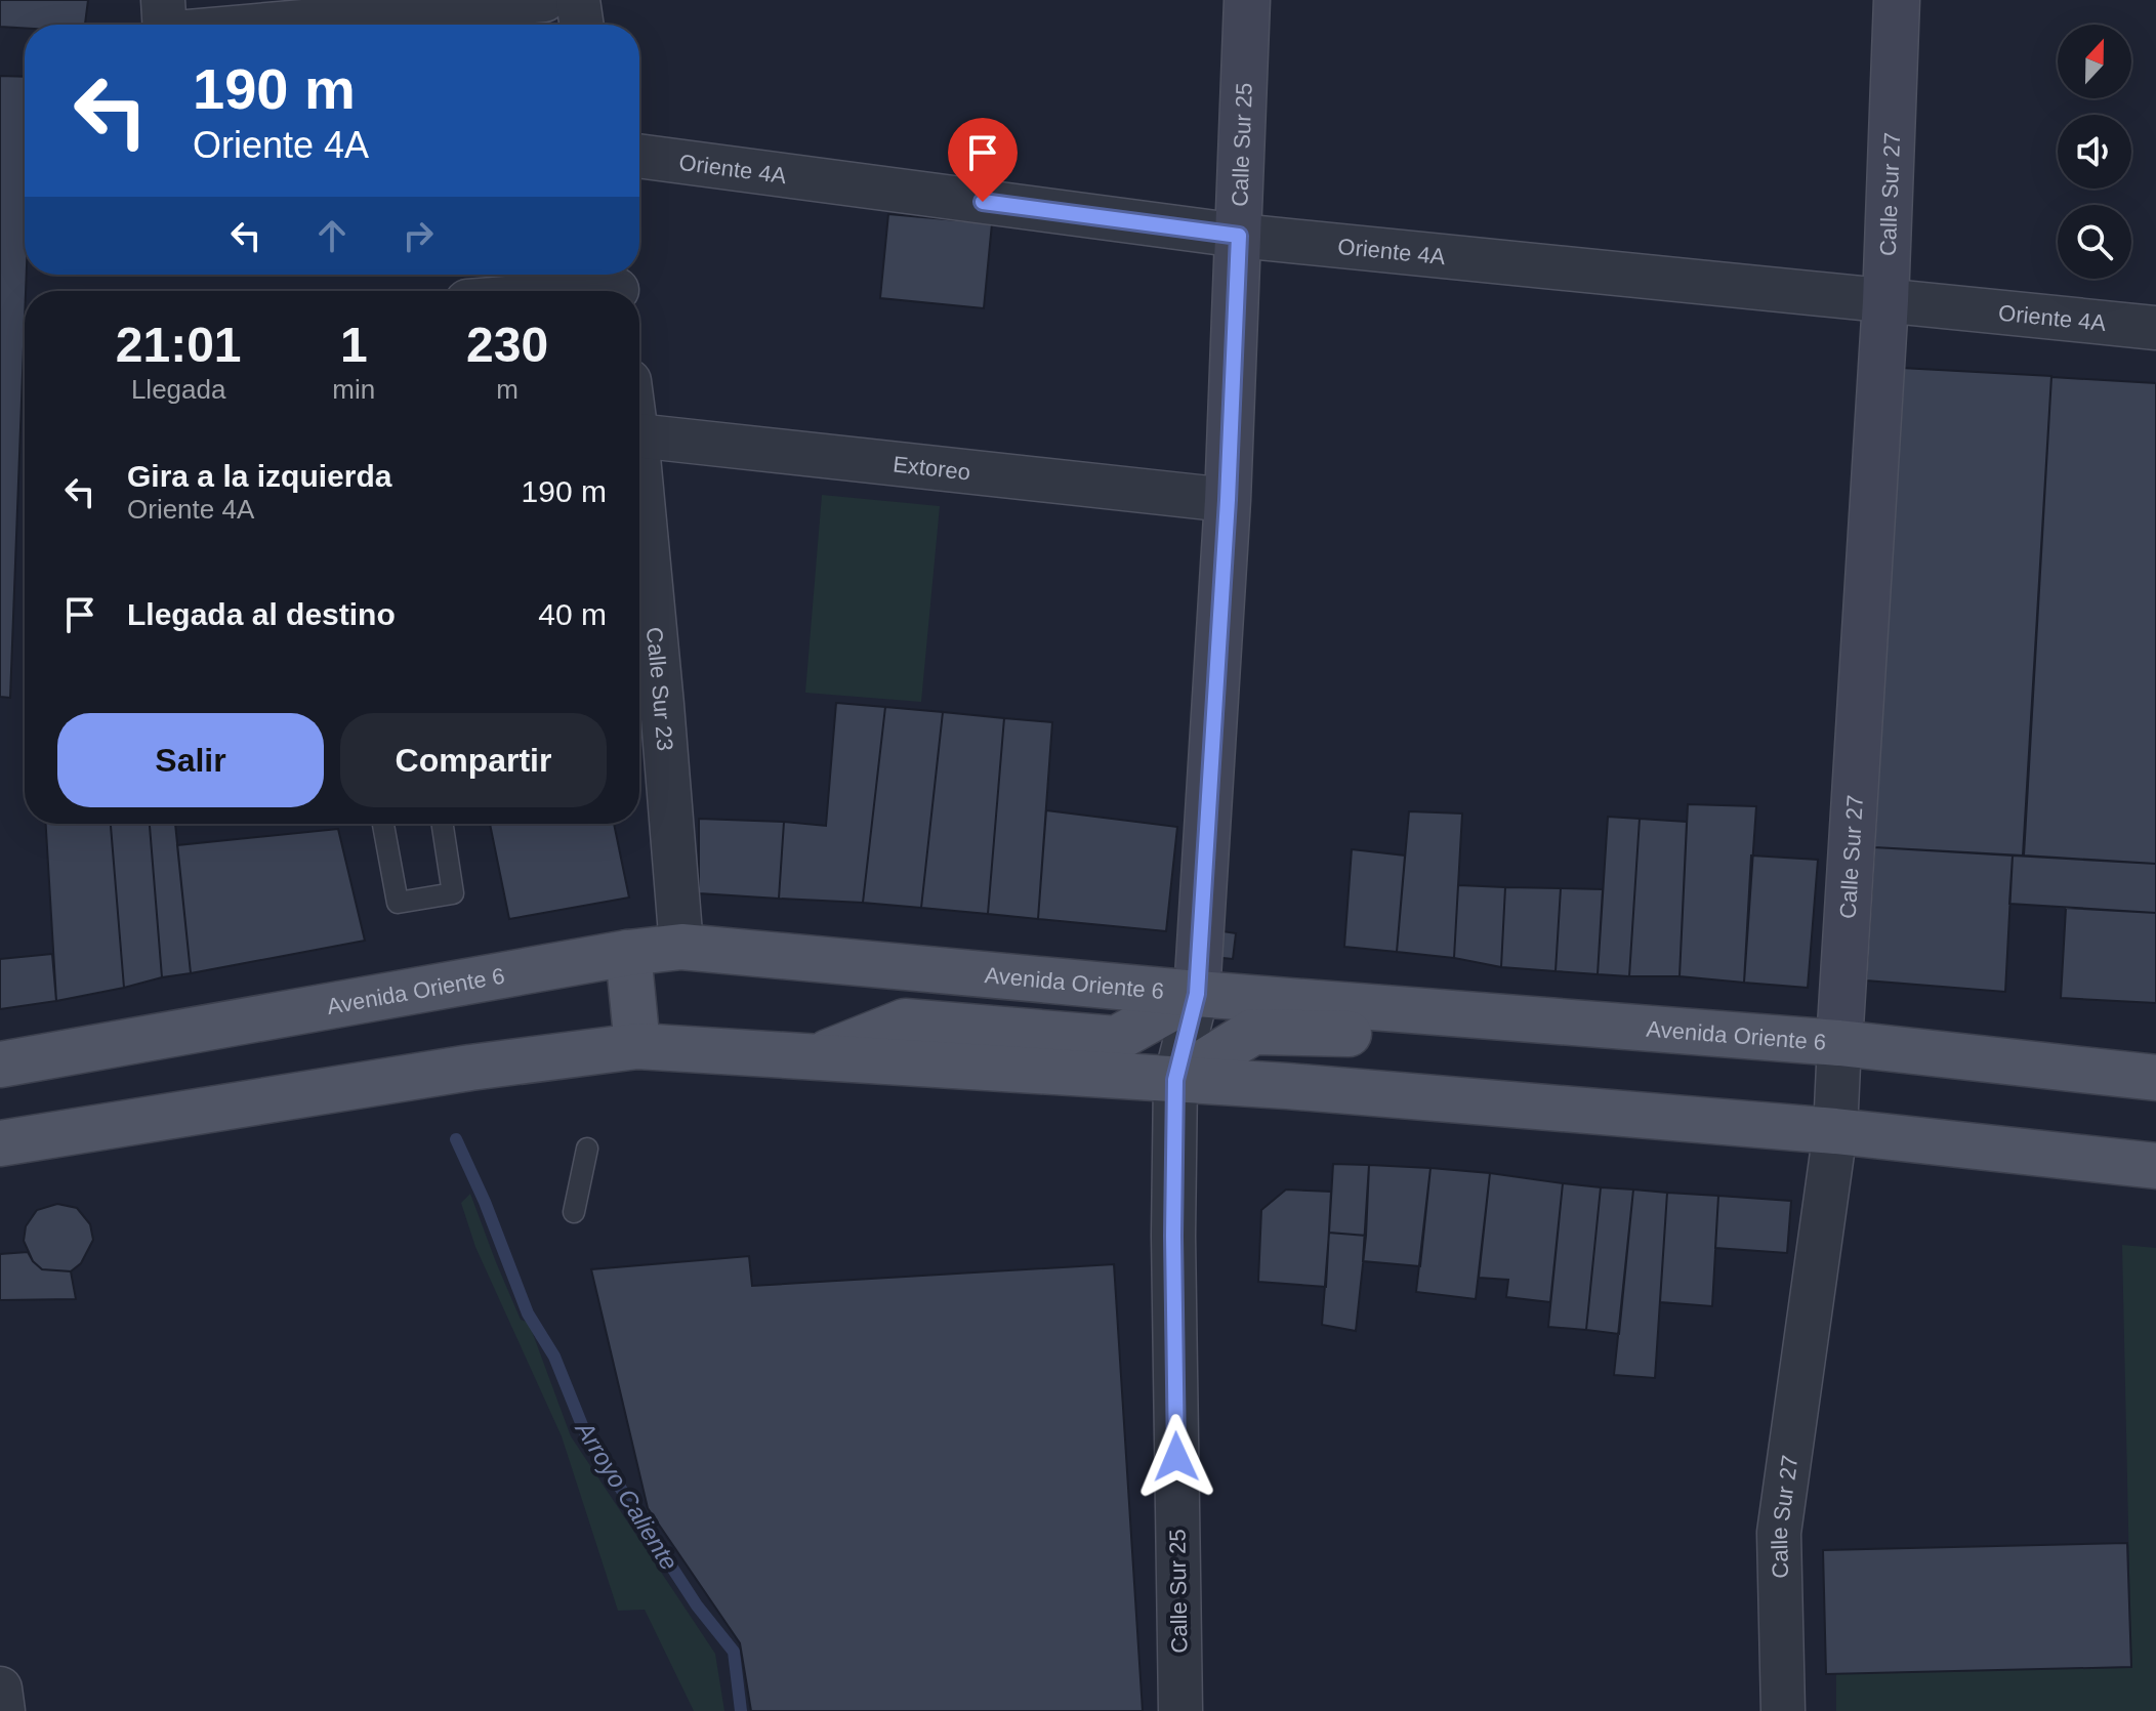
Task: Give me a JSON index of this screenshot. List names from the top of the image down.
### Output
{
  "streets": {
    "main road": ["Avenida Oriente 6"],
    "street": [
      "Calle Sur 25",
      "Oriente 4A",
      "Calle Sur 27",
      "Extoreo",
      "Calle Sur 23"
    ]
  },
  "crossings": [
    ["Calle Sur 25", "Oriente 4A"],
    ["Calle Sur 25", "Extoreo"],
    ["Calle Sur 25", "Avenida Oriente 6"],
    ["Oriente 4A", "Calle Sur 27"],
    ["Calle Sur 27", "Avenida Oriente 6"],
    ["Calle Sur 23", "Avenida Oriente 6"]
  ],
  "water": ["Arroyo Caliente"],
  "north": "top",
  "page": {
    "turn": ["190 m", "Oriente 4A"],
    "eta": [
      "21:01",
      "Llegada",
      "1",
      "min",
      "230",
      "m"
    ],
    "list": [
      {
        "name": "Gira a la izquierda",
        "note": "Oriente 4A",
        "value": "190 m"
      },
      {
        "name": "Llegada al destino",
        "value": "40 m"
      }
    ],
    "buttons": ["Salir", "Compartir"]
  }
}
